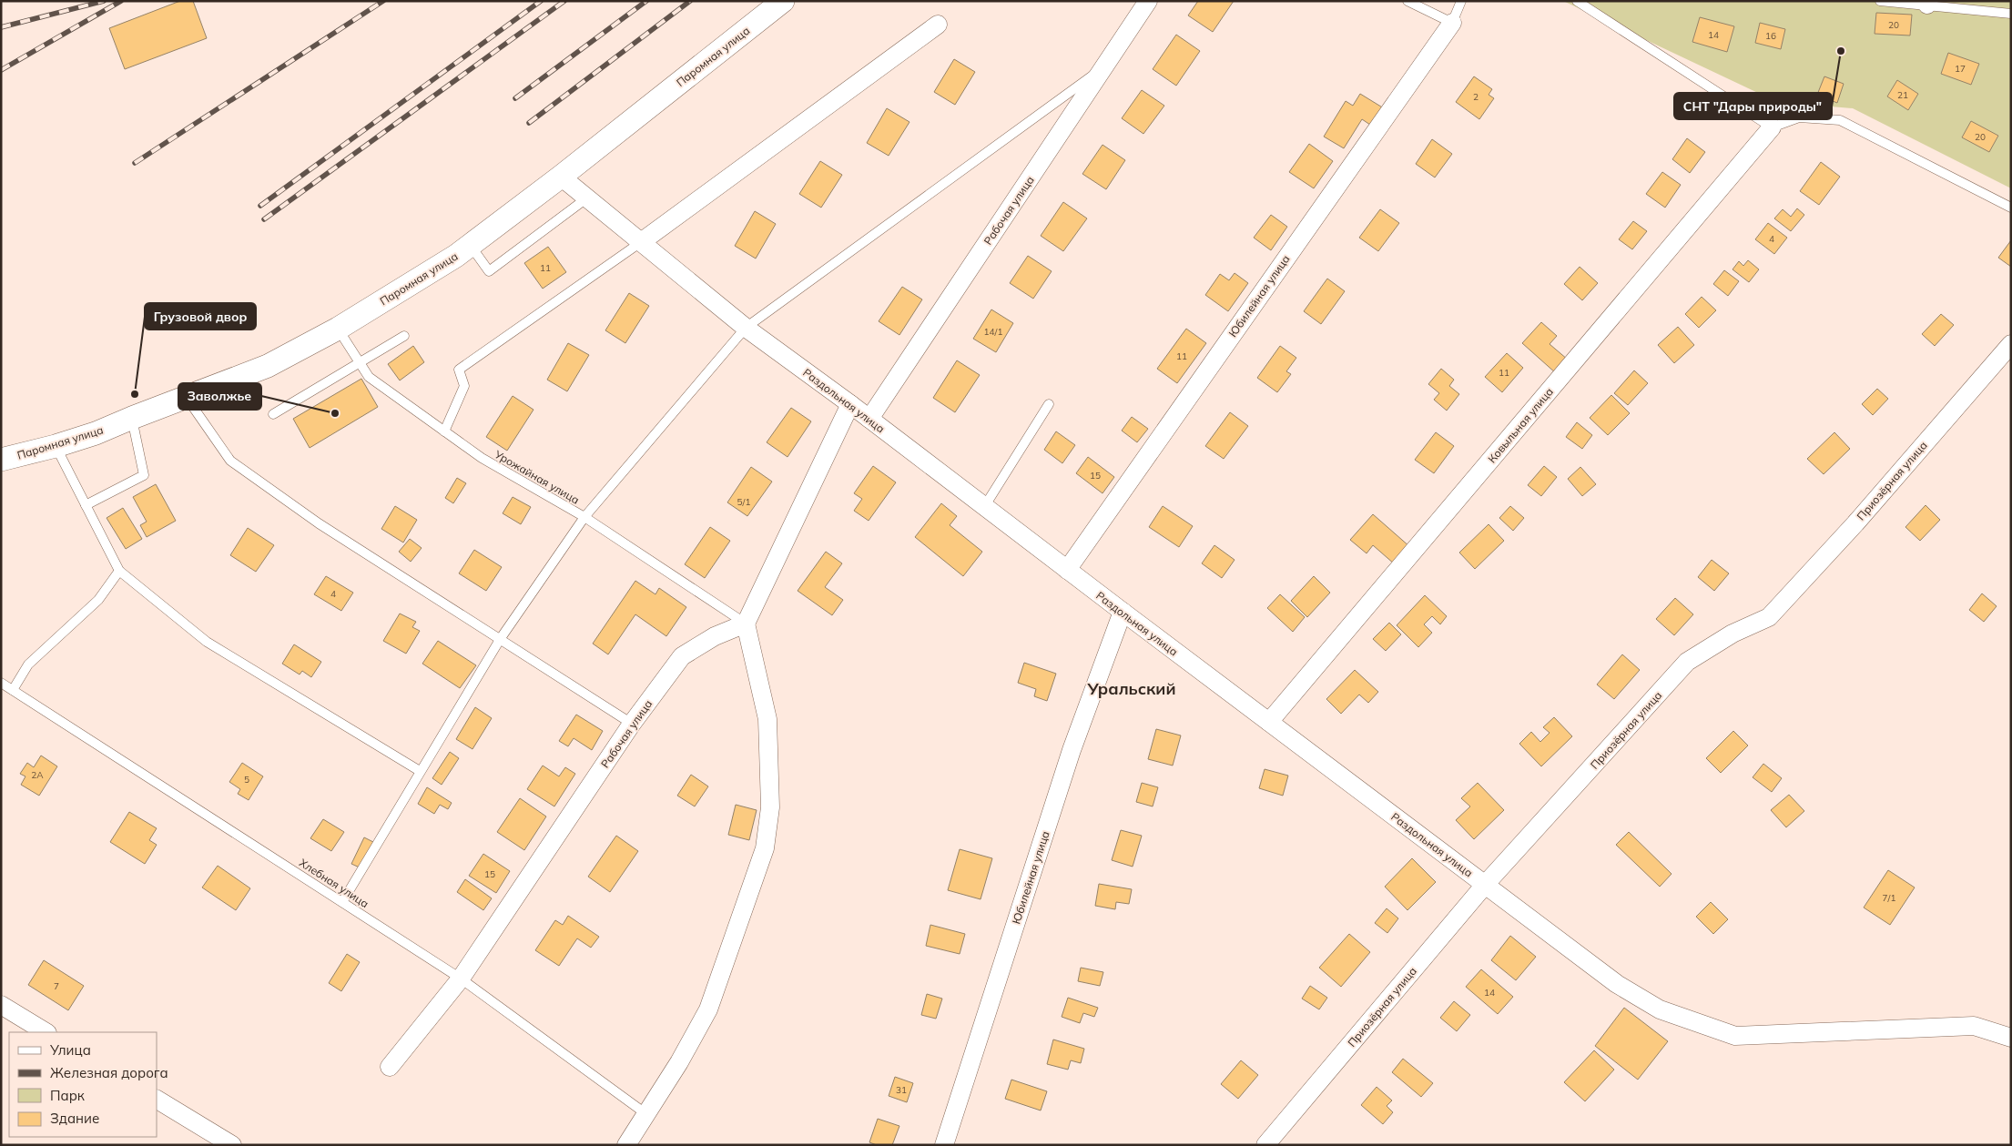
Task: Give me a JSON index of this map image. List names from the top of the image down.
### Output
{
  "streets": {
    "street": [
      "Паромная улица",
      "Рабочая улица",
      "Юбилейная улица",
      "Раздольная улица",
      "Ковыльная улица",
      "Приозёрная улица"
    ],
    "lane": ["Урожайная улица", "Хлебная улица"]
  },
  "crossings": [
    ["Паромная улица", "Раздольная улица"],
    ["Паромная улица", "Урожайная улица"],
    ["Рабочая улица", "Раздольная улица"],
    ["Рабочая улица", "Урожайная улица"],
    ["Рабочая улица", "Хлебная улица"],
    ["Юбилейная улица", "Раздольная улица"],
    ["Раздольная улица", "Ковыльная улица"],
    ["Раздольная улица", "Приозёрная улица"]
  ],
  "districts": ["Уральский"],
  "places": ["СНТ \"Дары природы\"", "Грузовой двор", "Заволжье"],
  "house_numbers": [
    "20",
    "14",
    "16",
    "17",
    "21",
    "2",
    "20",
    "4",
    "11",
    "14/1",
    "11",
    "11",
    "15",
    "5/1",
    "4",
    "2А",
    "5",
    "15",
    "7/1",
    "7",
    "14",
    "31"
  ],
  "legend": [
    "Улица",
    "Железная дорога",
    "Парк",
    "Здание"
  ]
}
